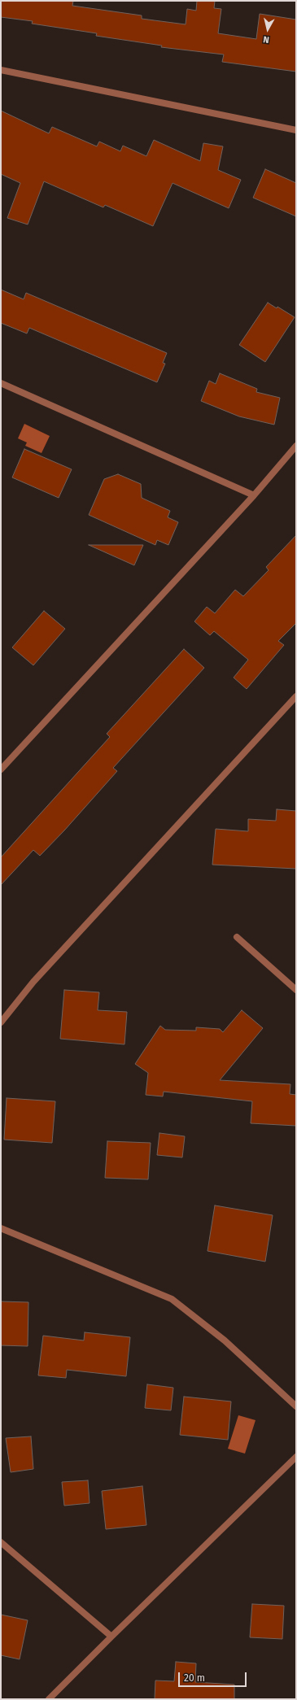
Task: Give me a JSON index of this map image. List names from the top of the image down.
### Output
{
  "scale_bar": "20 m",
  "north": "bottom"
}
